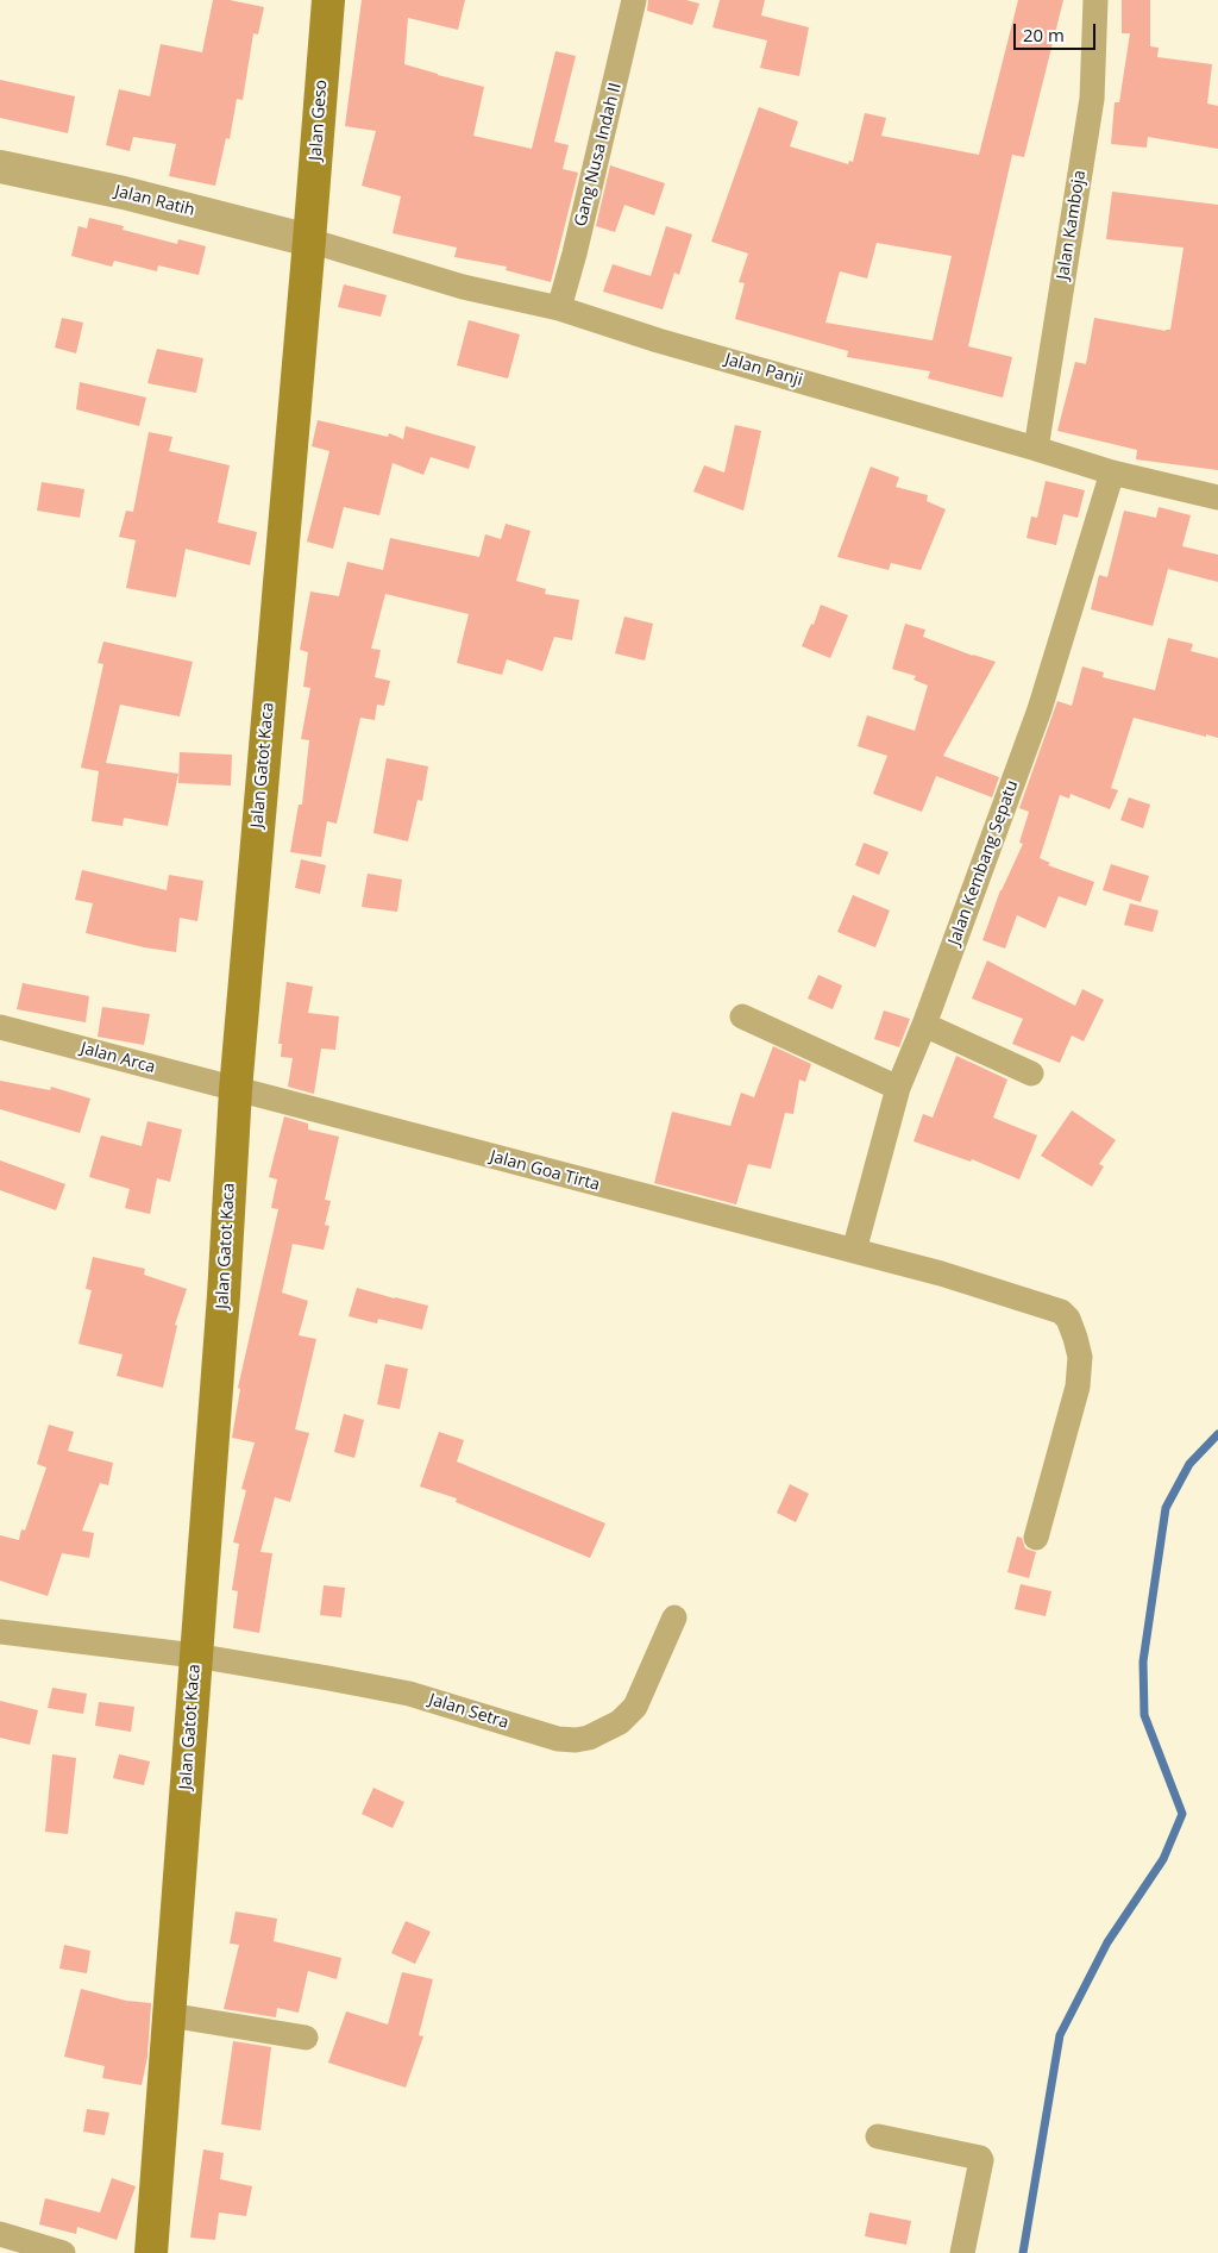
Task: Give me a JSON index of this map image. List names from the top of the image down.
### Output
{
  "streets": {
    "main road": ["Jalan Geso", "Jalan Gatot Kaca"],
    "street": [
      "Gang Nusa Indah II",
      "Jalan Ratih",
      "Jalan Kamboja",
      "Jalan Panji",
      "Jalan Kembang Sepatu",
      "Jalan Arca",
      "Jalan Goa Tirta",
      "Jalan Setra"
    ]
  },
  "crossings": [
    ["Jalan Geso", "Jalan Ratih"],
    ["Jalan Geso", "Jalan Panji"],
    ["Jalan Geso", "Jalan Gatot Kaca"],
    ["Gang Nusa Indah II", "Jalan Panji"],
    ["Jalan Ratih", "Jalan Panji"],
    ["Jalan Ratih", "Jalan Gatot Kaca"],
    ["Jalan Kamboja", "Jalan Panji"],
    ["Jalan Panji", "Jalan Gatot Kaca"],
    ["Jalan Panji", "Jalan Kembang Sepatu"],
    ["Jalan Gatot Kaca", "Jalan Arca"],
    ["Jalan Gatot Kaca", "Jalan Goa Tirta"],
    ["Jalan Gatot Kaca", "Jalan Setra"],
    ["Jalan Kembang Sepatu", "Jalan Goa Tirta"],
    ["Jalan Arca", "Jalan Goa Tirta"]
  ],
  "scale_bar": "20 m"
}
